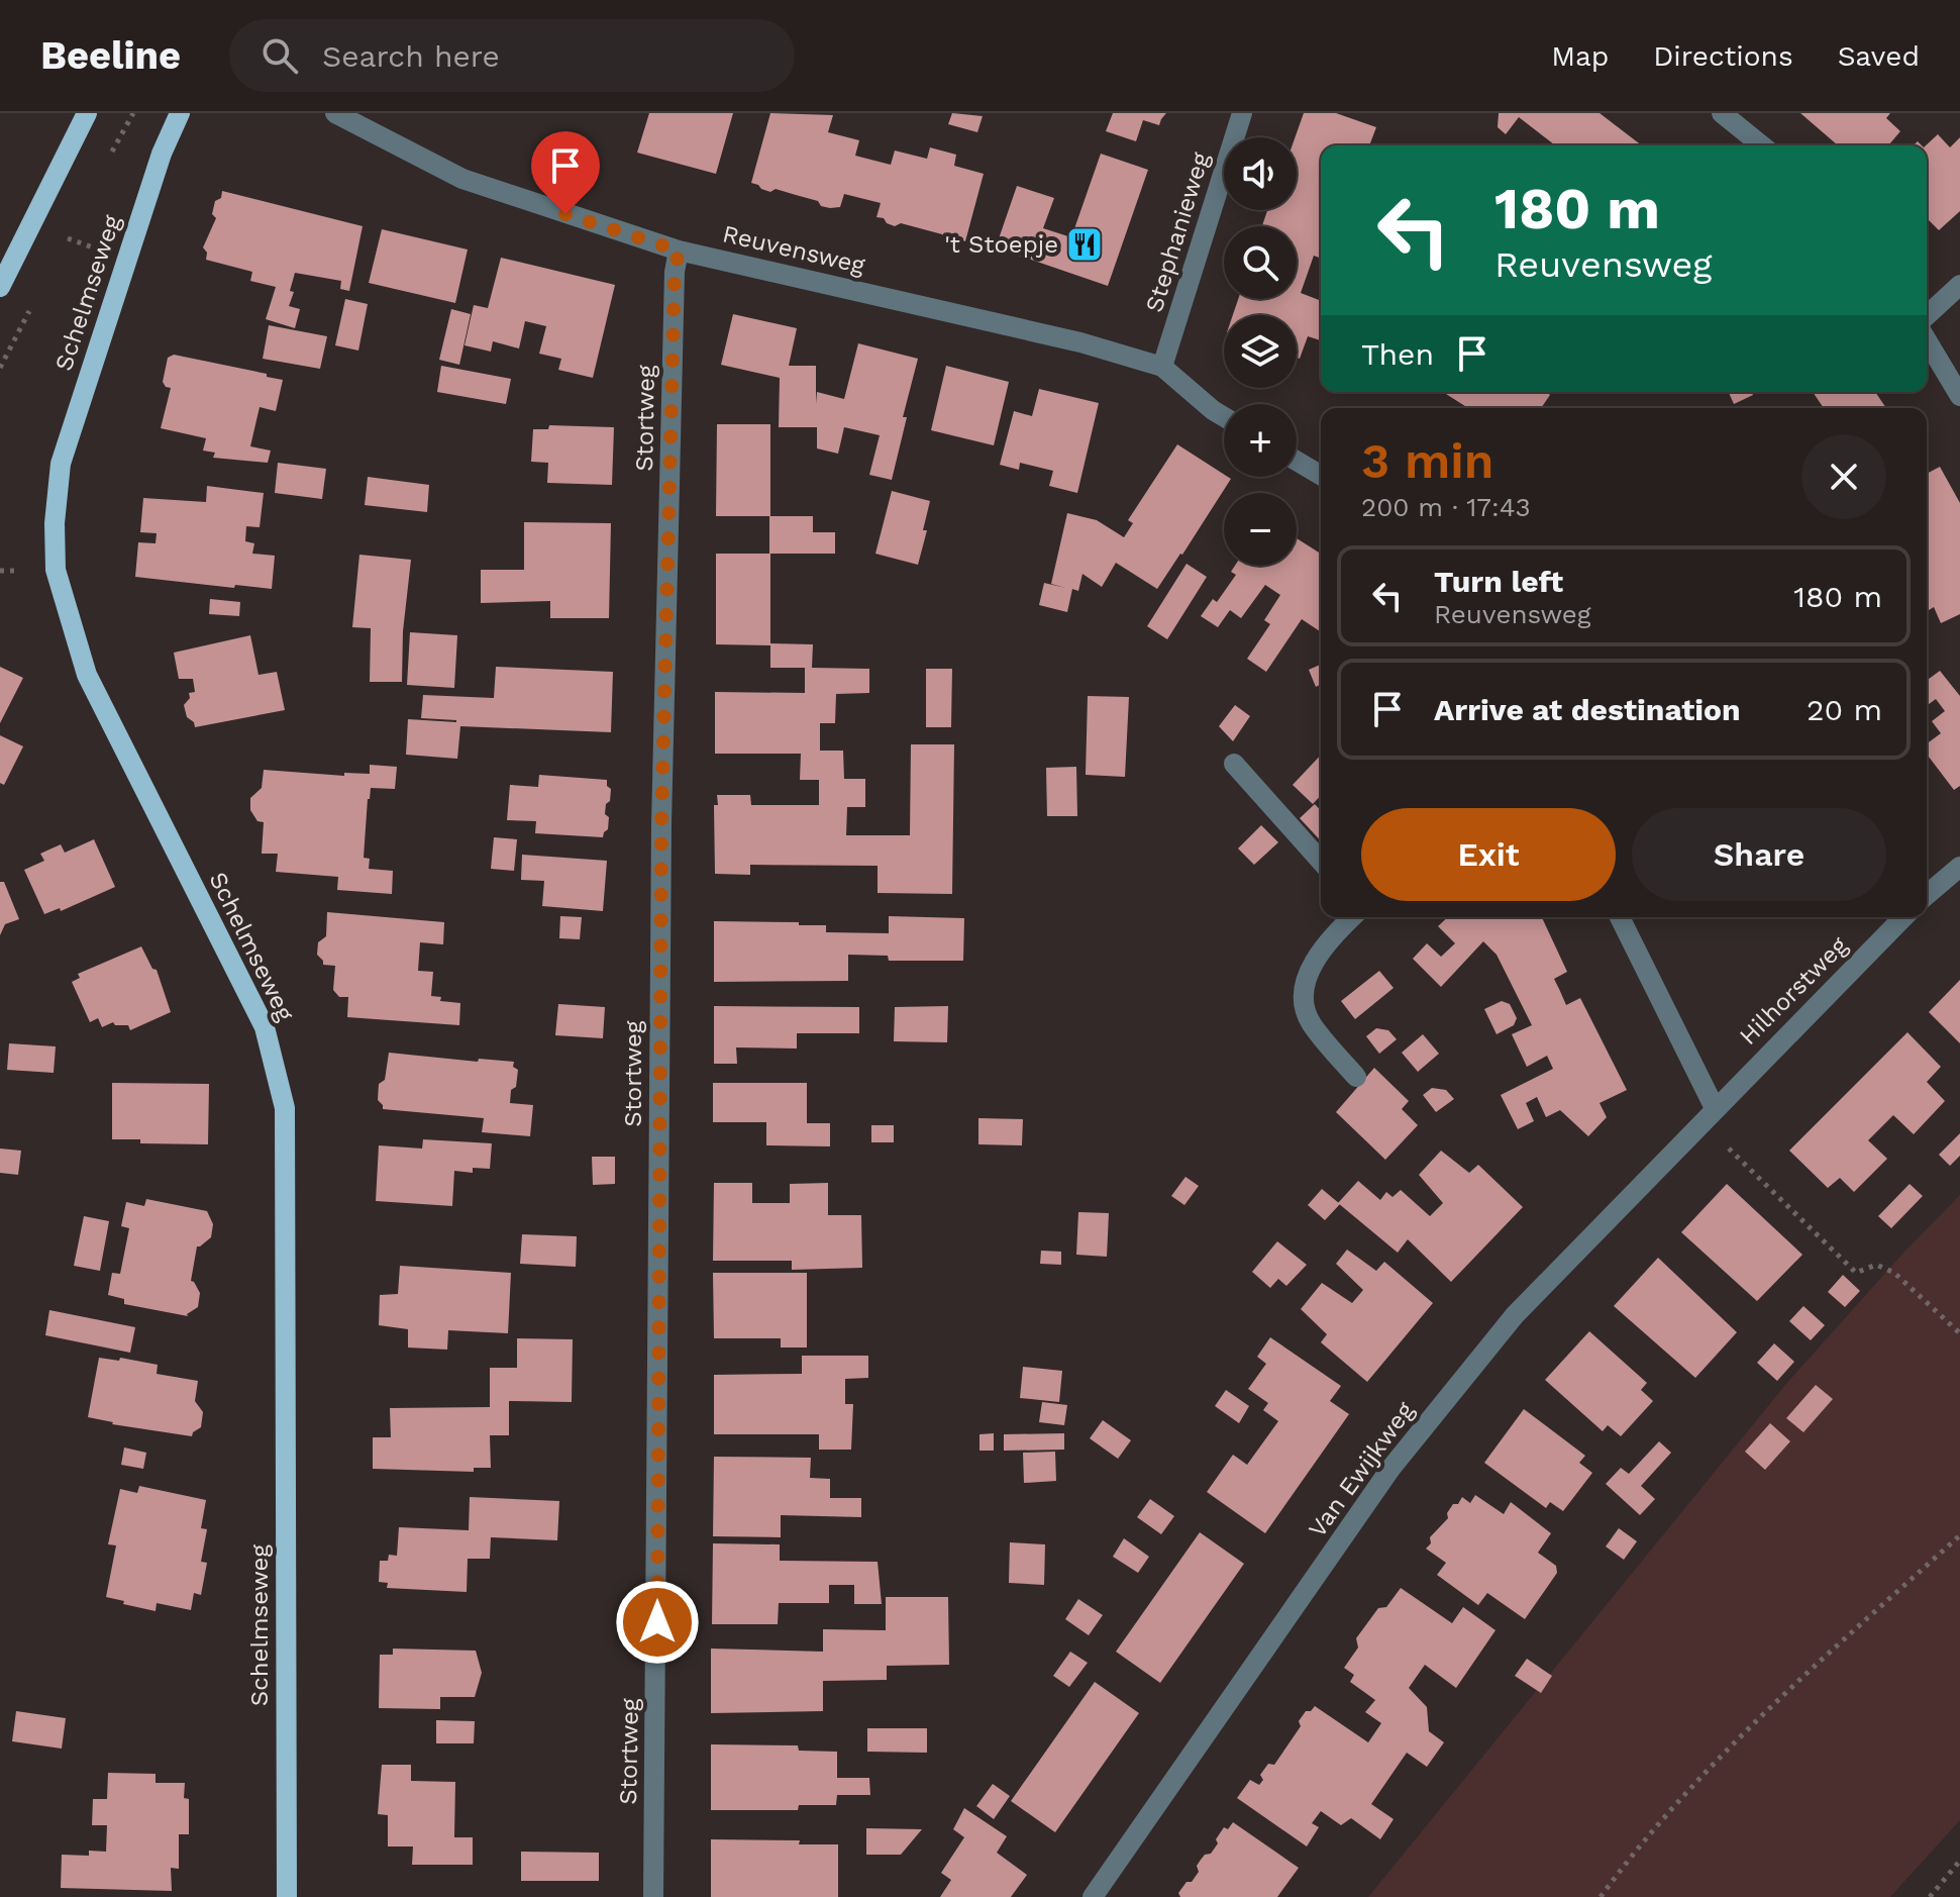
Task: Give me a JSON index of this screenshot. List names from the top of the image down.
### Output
{
  "streets": {
    "main road": ["Schelmseweg"],
    "street": [
      "Stephanieweg",
      "Reuvensweg",
      "Stortweg",
      "Hilhorstweg",
      "Van Ewijkweg"
    ]
  },
  "crossings": [
    ["Stephanieweg", "Reuvensweg"],
    ["Reuvensweg", "Stortweg"],
    ["Hilhorstweg", "Van Ewijkweg"]
  ],
  "places": {
    "restaurant": ["'t Stoepje"]
  },
  "page": {
    "header": "Beeline",
    "search": "Search here",
    "nav": ["Map", "Directions", "Saved"],
    "map_buttons": ["+", "−"],
    "turn": ["180 m", "Reuvensweg"],
    "then": "Then",
    "heading": ["3 min", "200 m · 17:43"],
    "list": [
      {
        "name": "Turn left",
        "note": "Reuvensweg",
        "value": "180 m"
      },
      {
        "name": "Arrive at destination",
        "value": "20 m"
      }
    ],
    "buttons": ["Exit", "Share"]
  }
}
